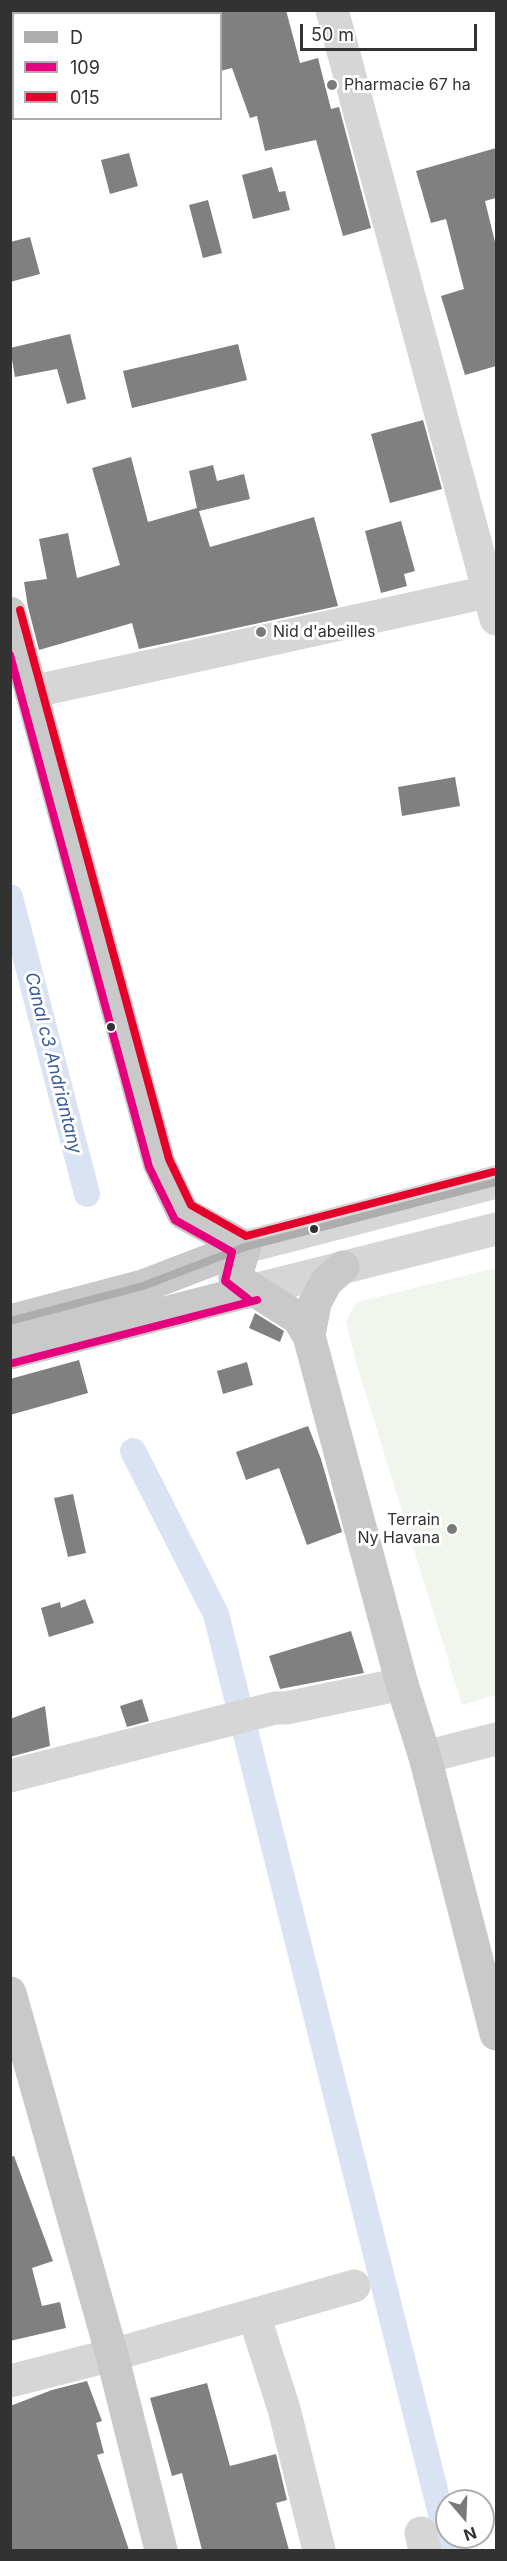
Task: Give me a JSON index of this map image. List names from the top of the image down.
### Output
{
  "water": ["Canal c3 Andriantany"],
  "places": ["Pharmacie 67 ha", "Nid d'abeilles", "Terrain Ny Havana"],
  "lines": ["transit line 015", "transit line 109", "transit line D"],
  "legend": ["D", "109", "015"],
  "scale_bar": "50 m",
  "north": "bottom"
}
